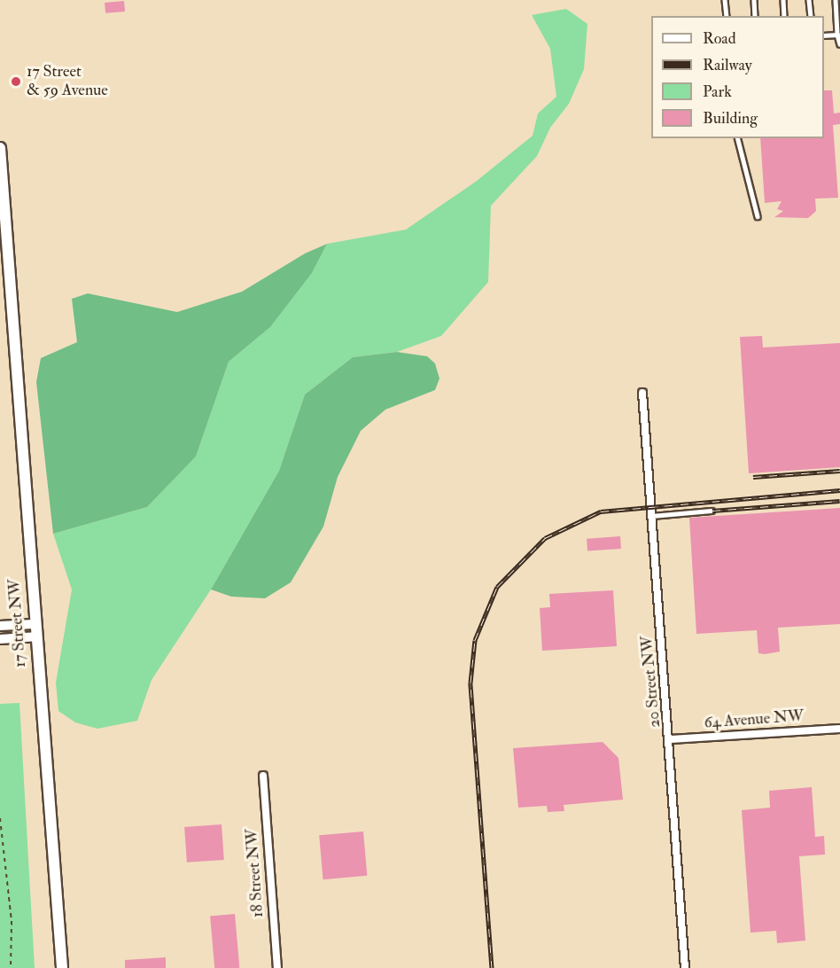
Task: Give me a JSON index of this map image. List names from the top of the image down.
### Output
{
  "streets": {
    "main road": ["17 Street NW"],
    "street": ["20 Street NW", "64 Avenue NW", "18 Street NW"]
  },
  "crossings": [
    ["20 Street NW", "64 Avenue NW"]
  ],
  "places": ["17 Street & 59 Avenue"],
  "legend": [
    "Road",
    "Railway",
    "Park",
    "Building"
  ]
}
